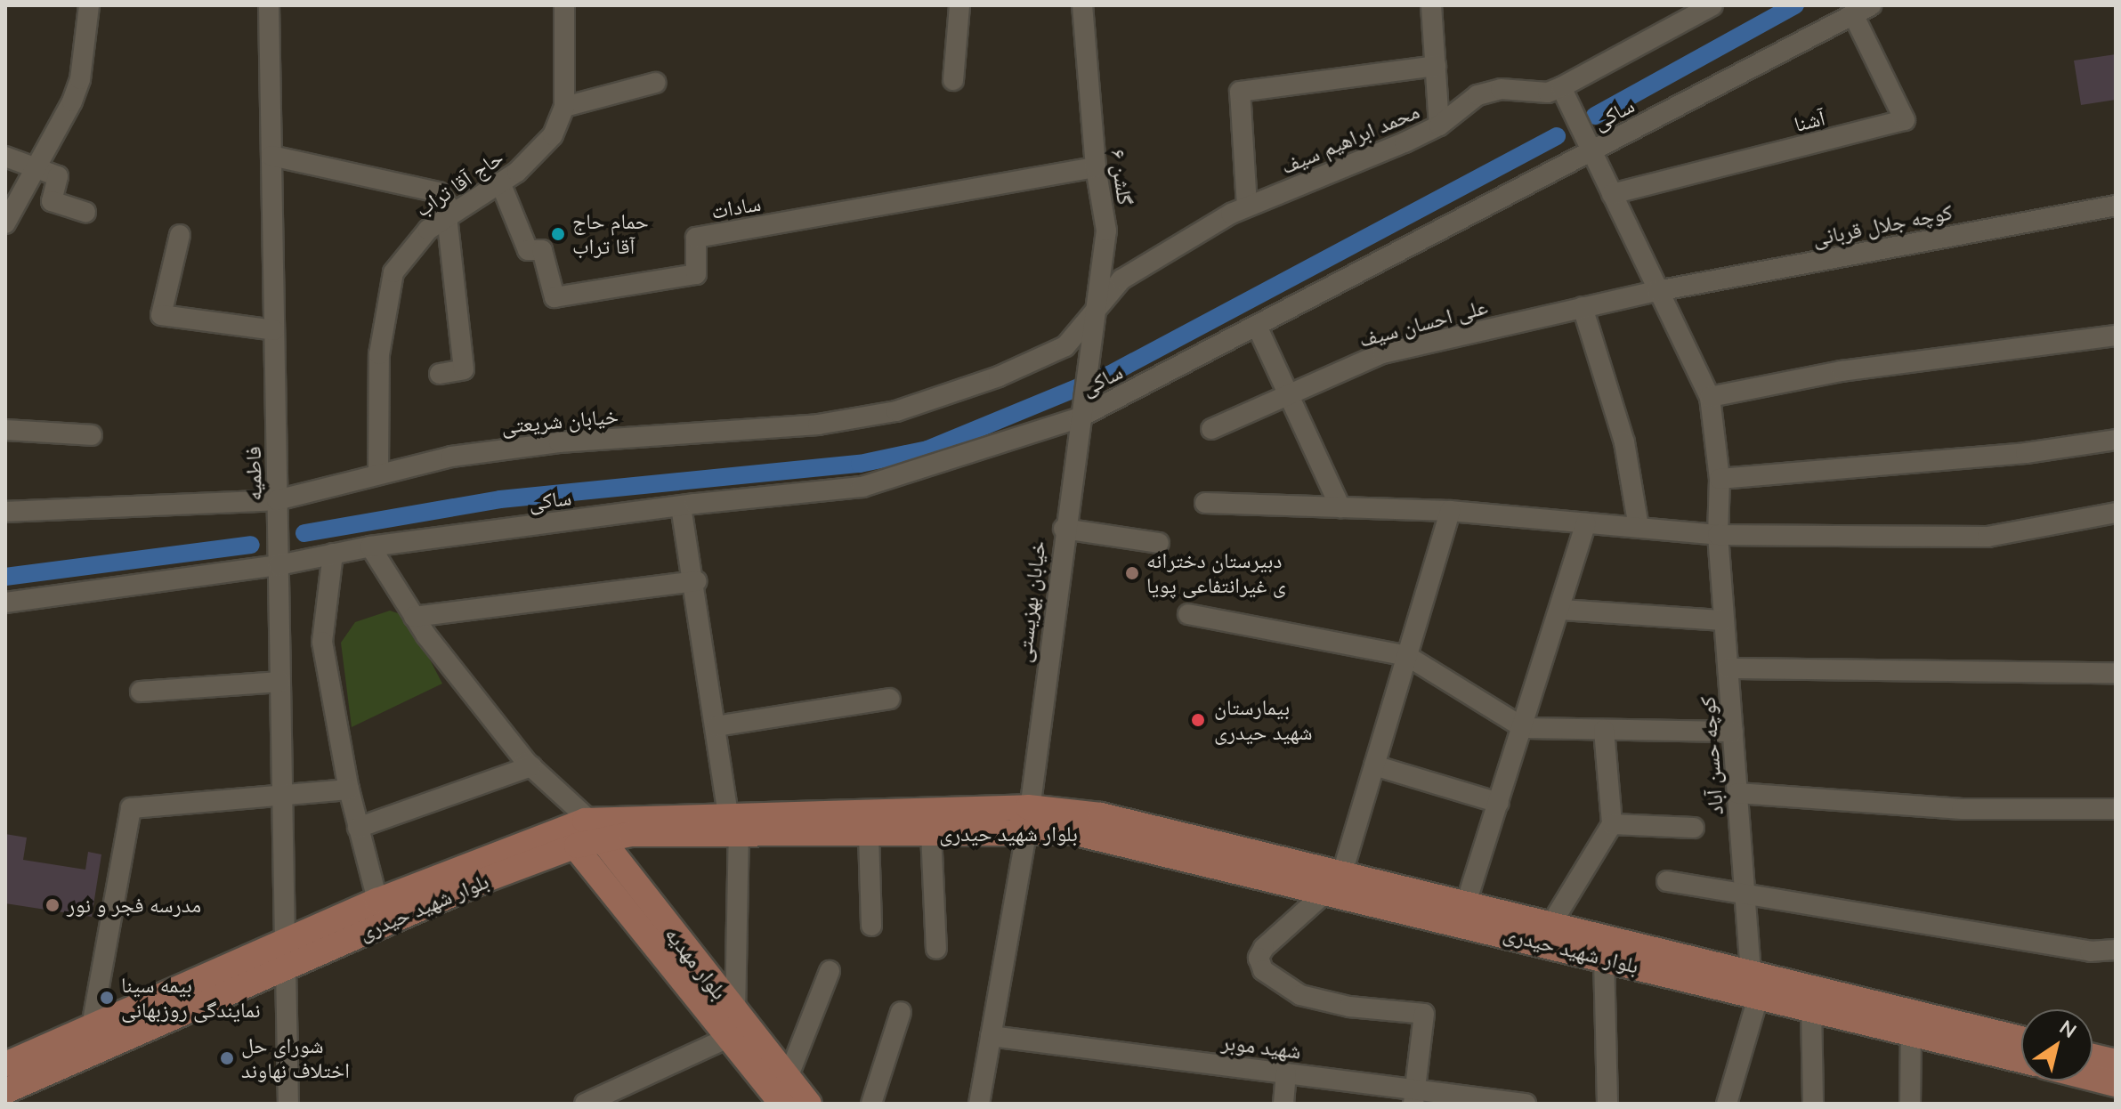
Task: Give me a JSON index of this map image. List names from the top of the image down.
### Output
{
  "streets": {
    "main road": ["بلوار شهید حیدری", "بلوار مهدیه"],
    "street": [
      "ساکی",
      "آشنا",
      "محمد ابراهیم سیف",
      "گلشن ۶",
      "حاج آقا تراب",
      "سادات",
      "کوچه جلال قربانی",
      "علی احسان سیف",
      "خیابان شریعتی",
      "فاطمیه",
      "خیابان بهزیستی",
      "کوچه حسن آباد",
      "شهید موبر"
    ]
  },
  "crossings": [
    ["ساکی", "آشنا"],
    ["ساکی", "فاطمیه"],
    ["ساکی", "خیابان بهزیستی"],
    ["ساکی", "کوچه حسن آباد"],
    ["آشنا", "کوچه حسن آباد"],
    ["محمد ابراهیم سیف", "گلشن ۶"],
    ["محمد ابراهیم سیف", "خیابان شریعتی"],
    ["محمد ابراهیم سیف", "کوچه حسن آباد"],
    ["گلشن ۶", "سادات"],
    ["گلشن ۶", "خیابان شریعتی"],
    ["گلشن ۶", "خیابان بهزیستی"],
    ["حاج آقا تراب", "سادات"],
    ["حاج آقا تراب", "خیابان شریعتی"],
    ["کوچه جلال قربانی", "علی احسان سیف"],
    ["کوچه جلال قربانی", "کوچه حسن آباد"],
    ["علی احسان سیف", "کوچه حسن آباد"],
    ["خیابان شریعتی", "فاطمیه"],
    ["فاطمیه", "بلوار شهید حیدری"],
    ["خیابان بهزیستی", "بلوار شهید حیدری"],
    ["خیابان بهزیستی", "شهید موبر"],
    ["کوچه حسن آباد", "بلوار شهید حیدری"],
    ["بلوار شهید حیدری", "بلوار مهدیه"]
  ],
  "places": [
    "حمام حاج آقا تراب",
    "دبیرستان دخترانه ی غیرانتفاعی پویا",
    "بیمارستان شهید حیدری",
    "مدرسه فجر و نور",
    "بیمه سینا نمایندگی روزبهانی",
    "شورای حل اختلاف نهاوند"
  ],
  "north": "top right"
}
